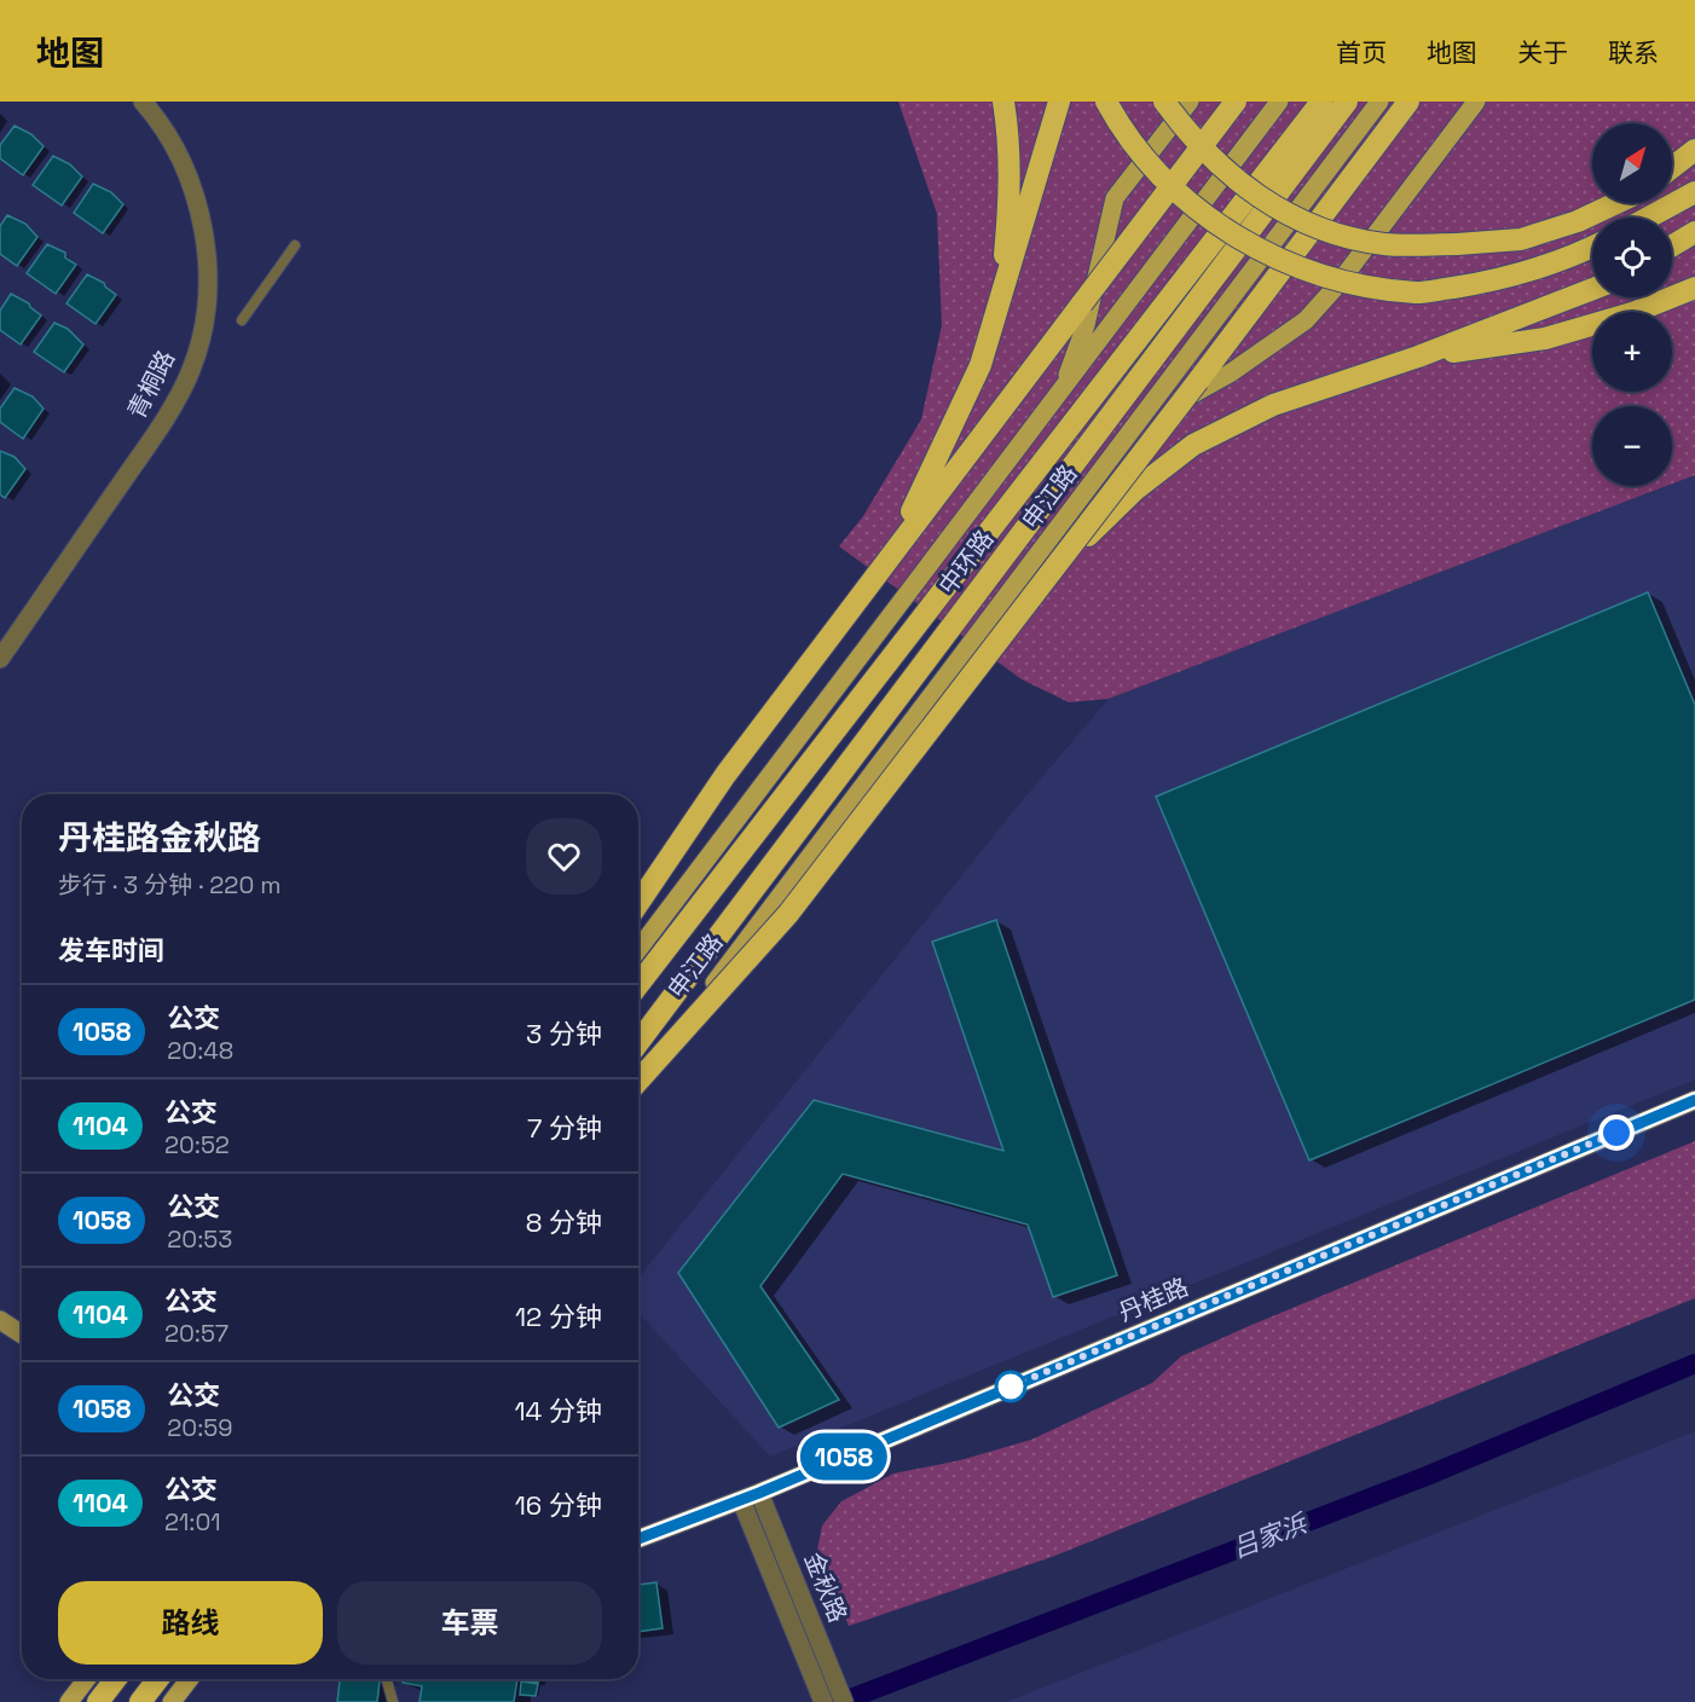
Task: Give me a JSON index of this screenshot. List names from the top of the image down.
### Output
{
  "streets": {
    "highway": ["中环路"],
    "main road": ["申江路"],
    "street": ["青桐路", "丹桂路", "金秋路"]
  },
  "crossings": [
    ["丹桂路", "金秋路"]
  ],
  "water": ["吕家浜"],
  "lines": ["bus line 1058"],
  "north": "top right",
  "page": {
    "header": "地图",
    "nav": [
      "首页",
      "地图",
      "关于",
      "联系"
    ],
    "on_map": "1058",
    "map_buttons": ["+", "−"],
    "heading": [
      ["丹桂路金秋路", "步行 · 3 分钟 · 220 m"],
      "发车时间"
    ],
    "list": [
      {
        "mark": "1058",
        "name": "公交",
        "note": "20:48",
        "value": "3 分钟"
      },
      {
        "mark": "1104",
        "name": "公交",
        "note": "20:52",
        "value": "7 分钟"
      },
      {
        "mark": "1058",
        "name": "公交",
        "note": "20:53",
        "value": "8 分钟"
      },
      {
        "mark": "1104",
        "name": "公交",
        "note": "20:57",
        "value": "12 分钟"
      },
      {
        "mark": "1058",
        "name": "公交",
        "note": "20:59",
        "value": "14 分钟"
      },
      {
        "mark": "1104",
        "name": "公交",
        "note": "21:01",
        "value": "16 分钟"
      }
    ],
    "buttons": ["路线", "车票"]
  }
}
